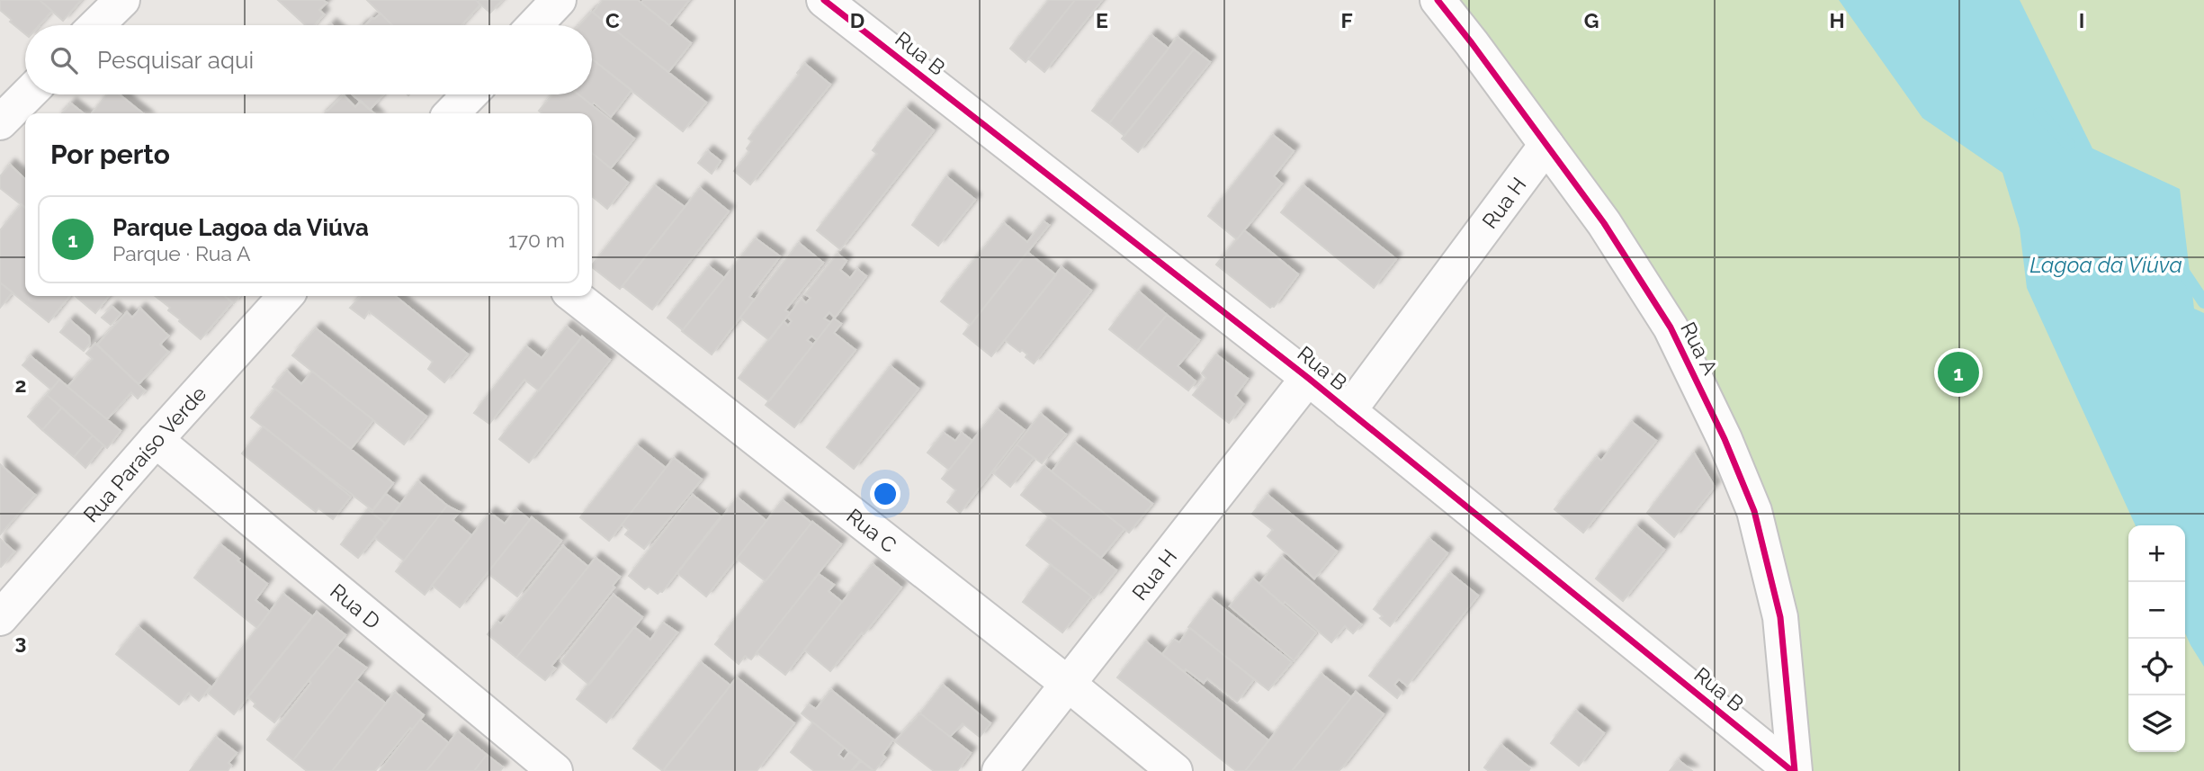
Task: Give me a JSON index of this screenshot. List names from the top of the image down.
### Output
{
  "streets": {
    "street": [
      "Rua B",
      "Rua H",
      "Rua A",
      "Rua Paraíso Verde",
      "Rua C",
      "Rua D"
    ]
  },
  "crossings": [
    ["Rua B", "Rua H"],
    ["Rua B", "Rua A"],
    ["Rua H", "Rua A"],
    ["Rua H", "Rua C"],
    ["Rua Paraíso Verde", "Rua D"]
  ],
  "water": ["Lagoa da Viúva"],
  "page": {
    "search": "Pesquisar aqui",
    "heading": "Por perto",
    "list": [
      {
        "mark": "1",
        "name": "Parque Lagoa da Viúva",
        "note": "Parque · Rua A",
        "value": "170 m"
      }
    ],
    "pins": "1",
    "map_buttons": ["+", "−"]
  },
  "grid": {
    "columns": [
      "C",
      "D",
      "E",
      "F",
      "G",
      "H",
      "I"
    ],
    "rows": ["2", "3"]
  }
}
